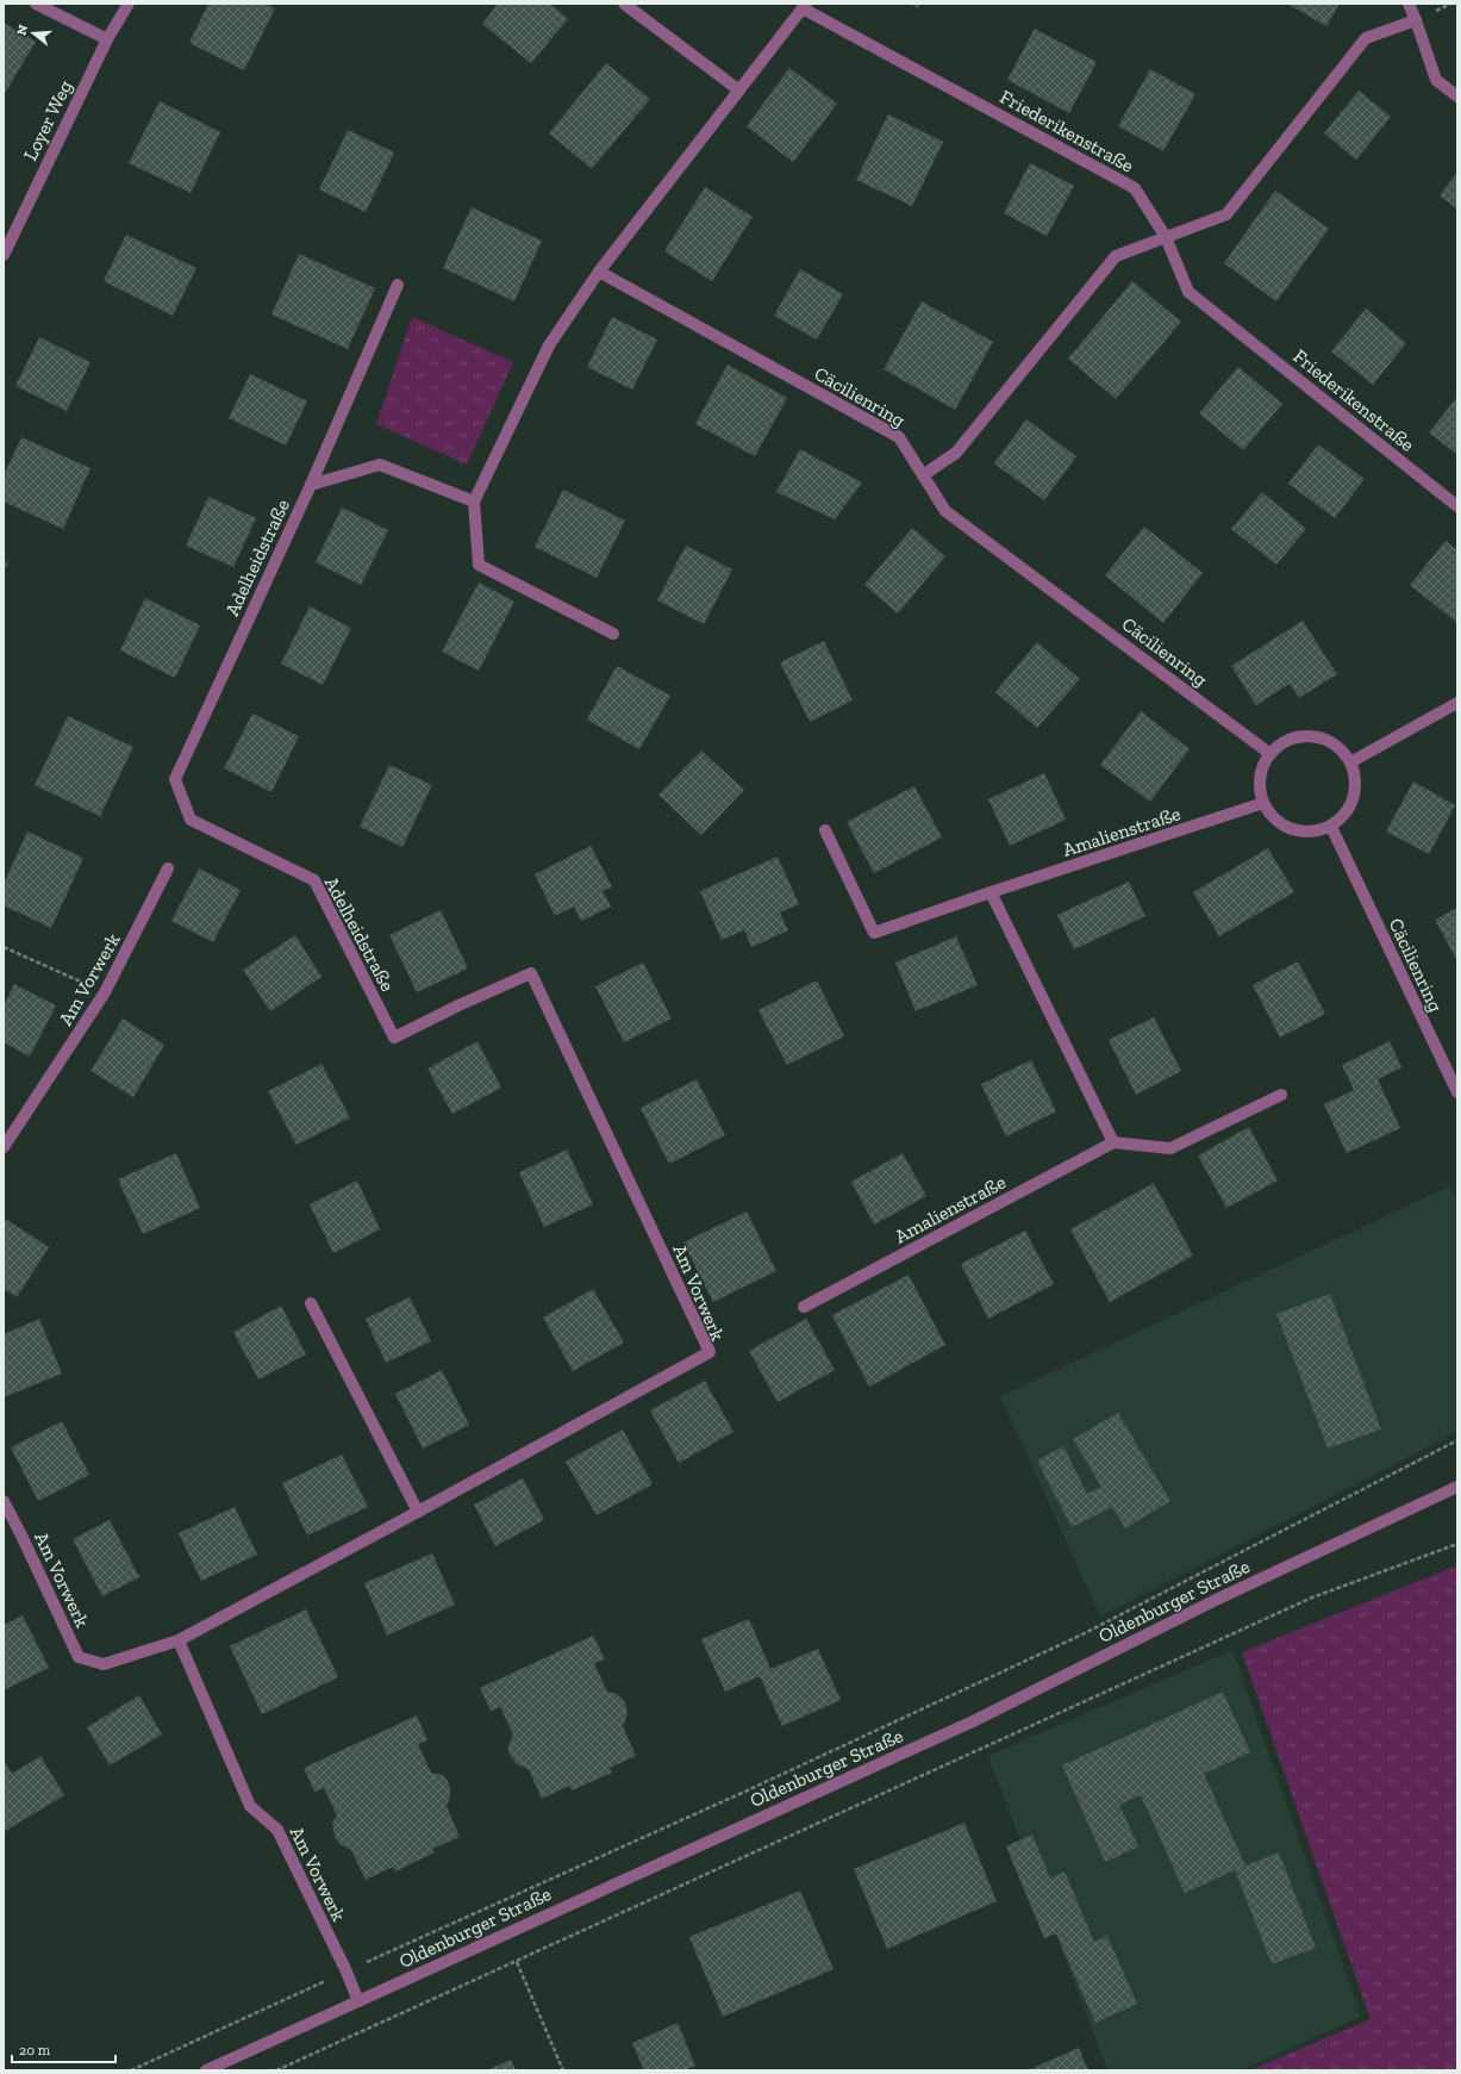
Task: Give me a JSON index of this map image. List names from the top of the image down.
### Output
{
  "streets": {
    "street": [
      "Loyer Weg",
      "Friederikenstraße",
      "Cäcilienring",
      "Adelheidstraße",
      "Amalienstraße",
      "Am Vorwerk",
      "Oldenburger Straße"
    ]
  },
  "crossings": [
    ["Cäcilienring", "Amalienstraße"],
    ["Adelheidstraße", "Am Vorwerk"],
    ["Am Vorwerk", "Oldenburger Straße"]
  ],
  "scale_bar": "20 m",
  "north": "left"
}
